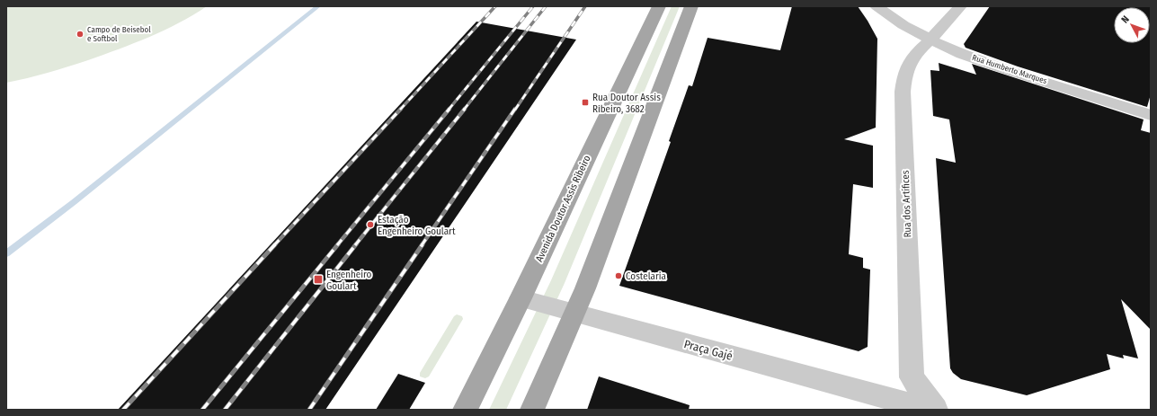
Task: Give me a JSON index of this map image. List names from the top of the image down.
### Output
{
  "streets": {
    "main road": ["Avenida Doutor Assis Ribeiro"],
    "street": ["Rua Humberto Marques", "Rua dos Artífices", "Praça Gajé"]
  },
  "crossings": [
    ["Rua Humberto Marques", "Rua dos Artífices"],
    ["Avenida Doutor Assis Ribeiro", "Praça Gajé"]
  ],
  "places": {
    "other": ["Campo de Beisebol e Softbol", "Estação Engenheiro Goulart", "Costelaria"],
    "transit": ["Rua Doutor Assis Ribeiro, 3682", "Engenheiro Goulart"]
  },
  "north": "top left"
}
